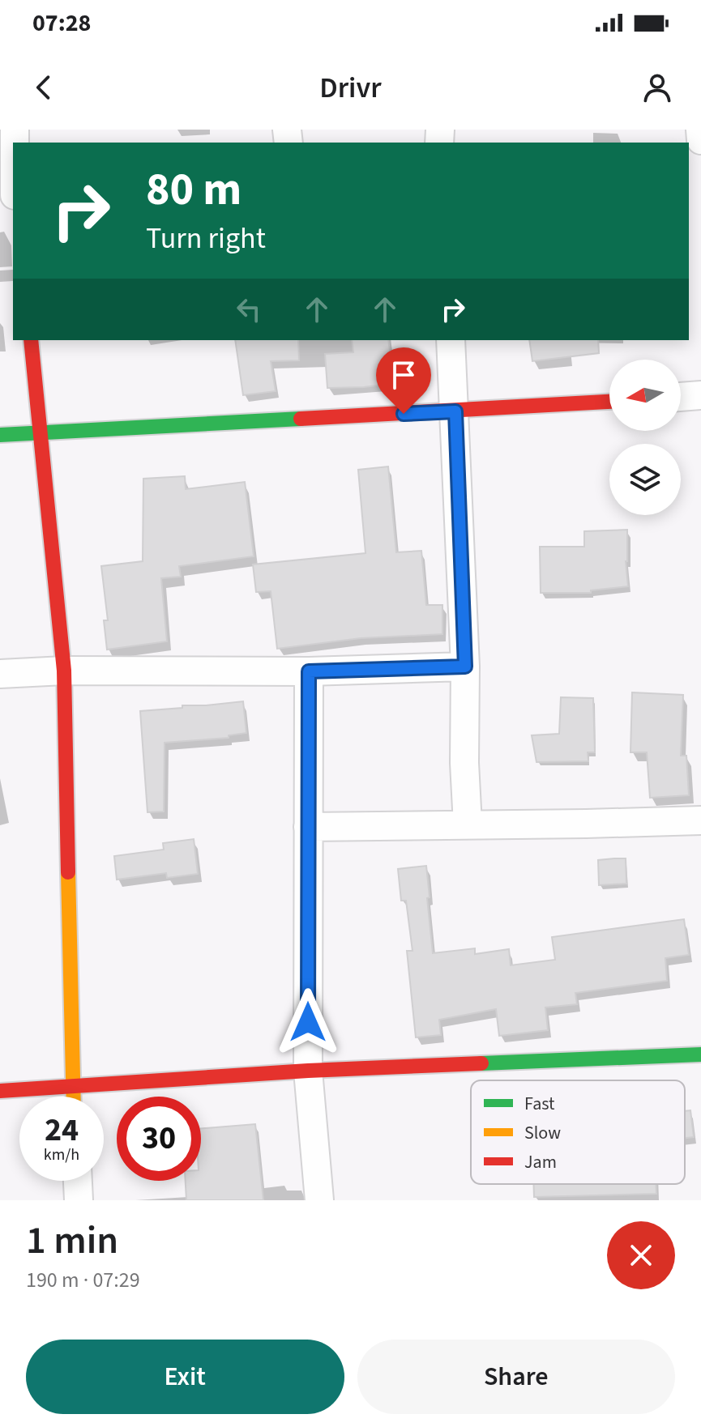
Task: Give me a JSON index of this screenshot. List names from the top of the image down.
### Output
{
  "legend": ["Fast", "Slow", "Jam"],
  "north": "left",
  "page": {
    "status": "07:28",
    "header": "Drivr",
    "turn": ["80 m", "Turn right"],
    "speed": "24 km/h",
    "limit": "30",
    "heading": ["1 min", "190 m · 07:29"],
    "buttons": ["Exit", "Share"]
  }
}
